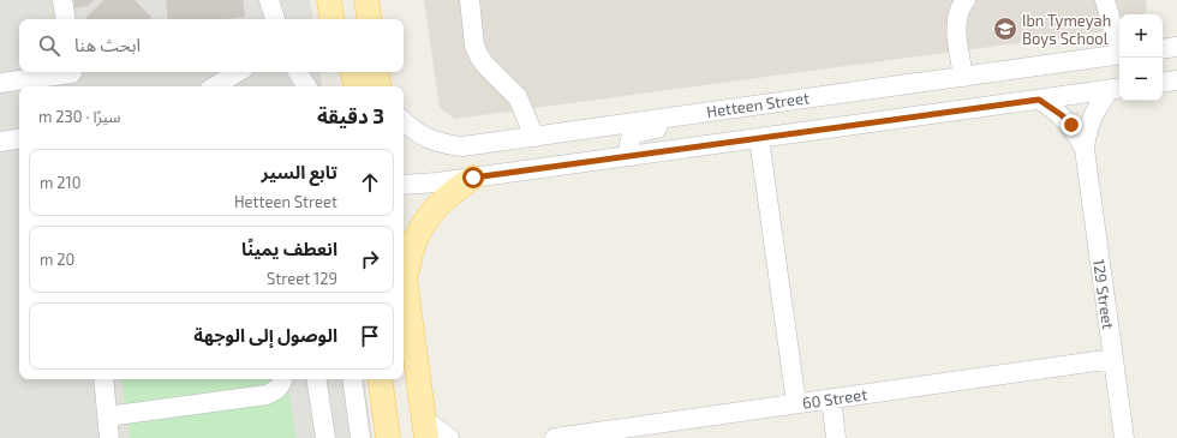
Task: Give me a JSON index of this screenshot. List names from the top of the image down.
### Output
{
  "streets": {
    "street": ["Hetteen Street", "129 Street", "60 Street"]
  },
  "crossings": [
    ["129 Street", "60 Street"]
  ],
  "places": {
    "school or university": ["Ibn Tymeyah Boys School"]
  },
  "page": {
    "map_buttons": ["+", "−"],
    "search": "ابحث هنا",
    "heading": ["3 دقيقة", "سيرًا · 230 m"],
    "list": [
      ["تابع السير", "Hetteen Street", "210 m"],
      ["انعطف يمينًا", "129 Street", "20 m"],
      "الوصول إلى الوجهة"
    ]
  }
}
